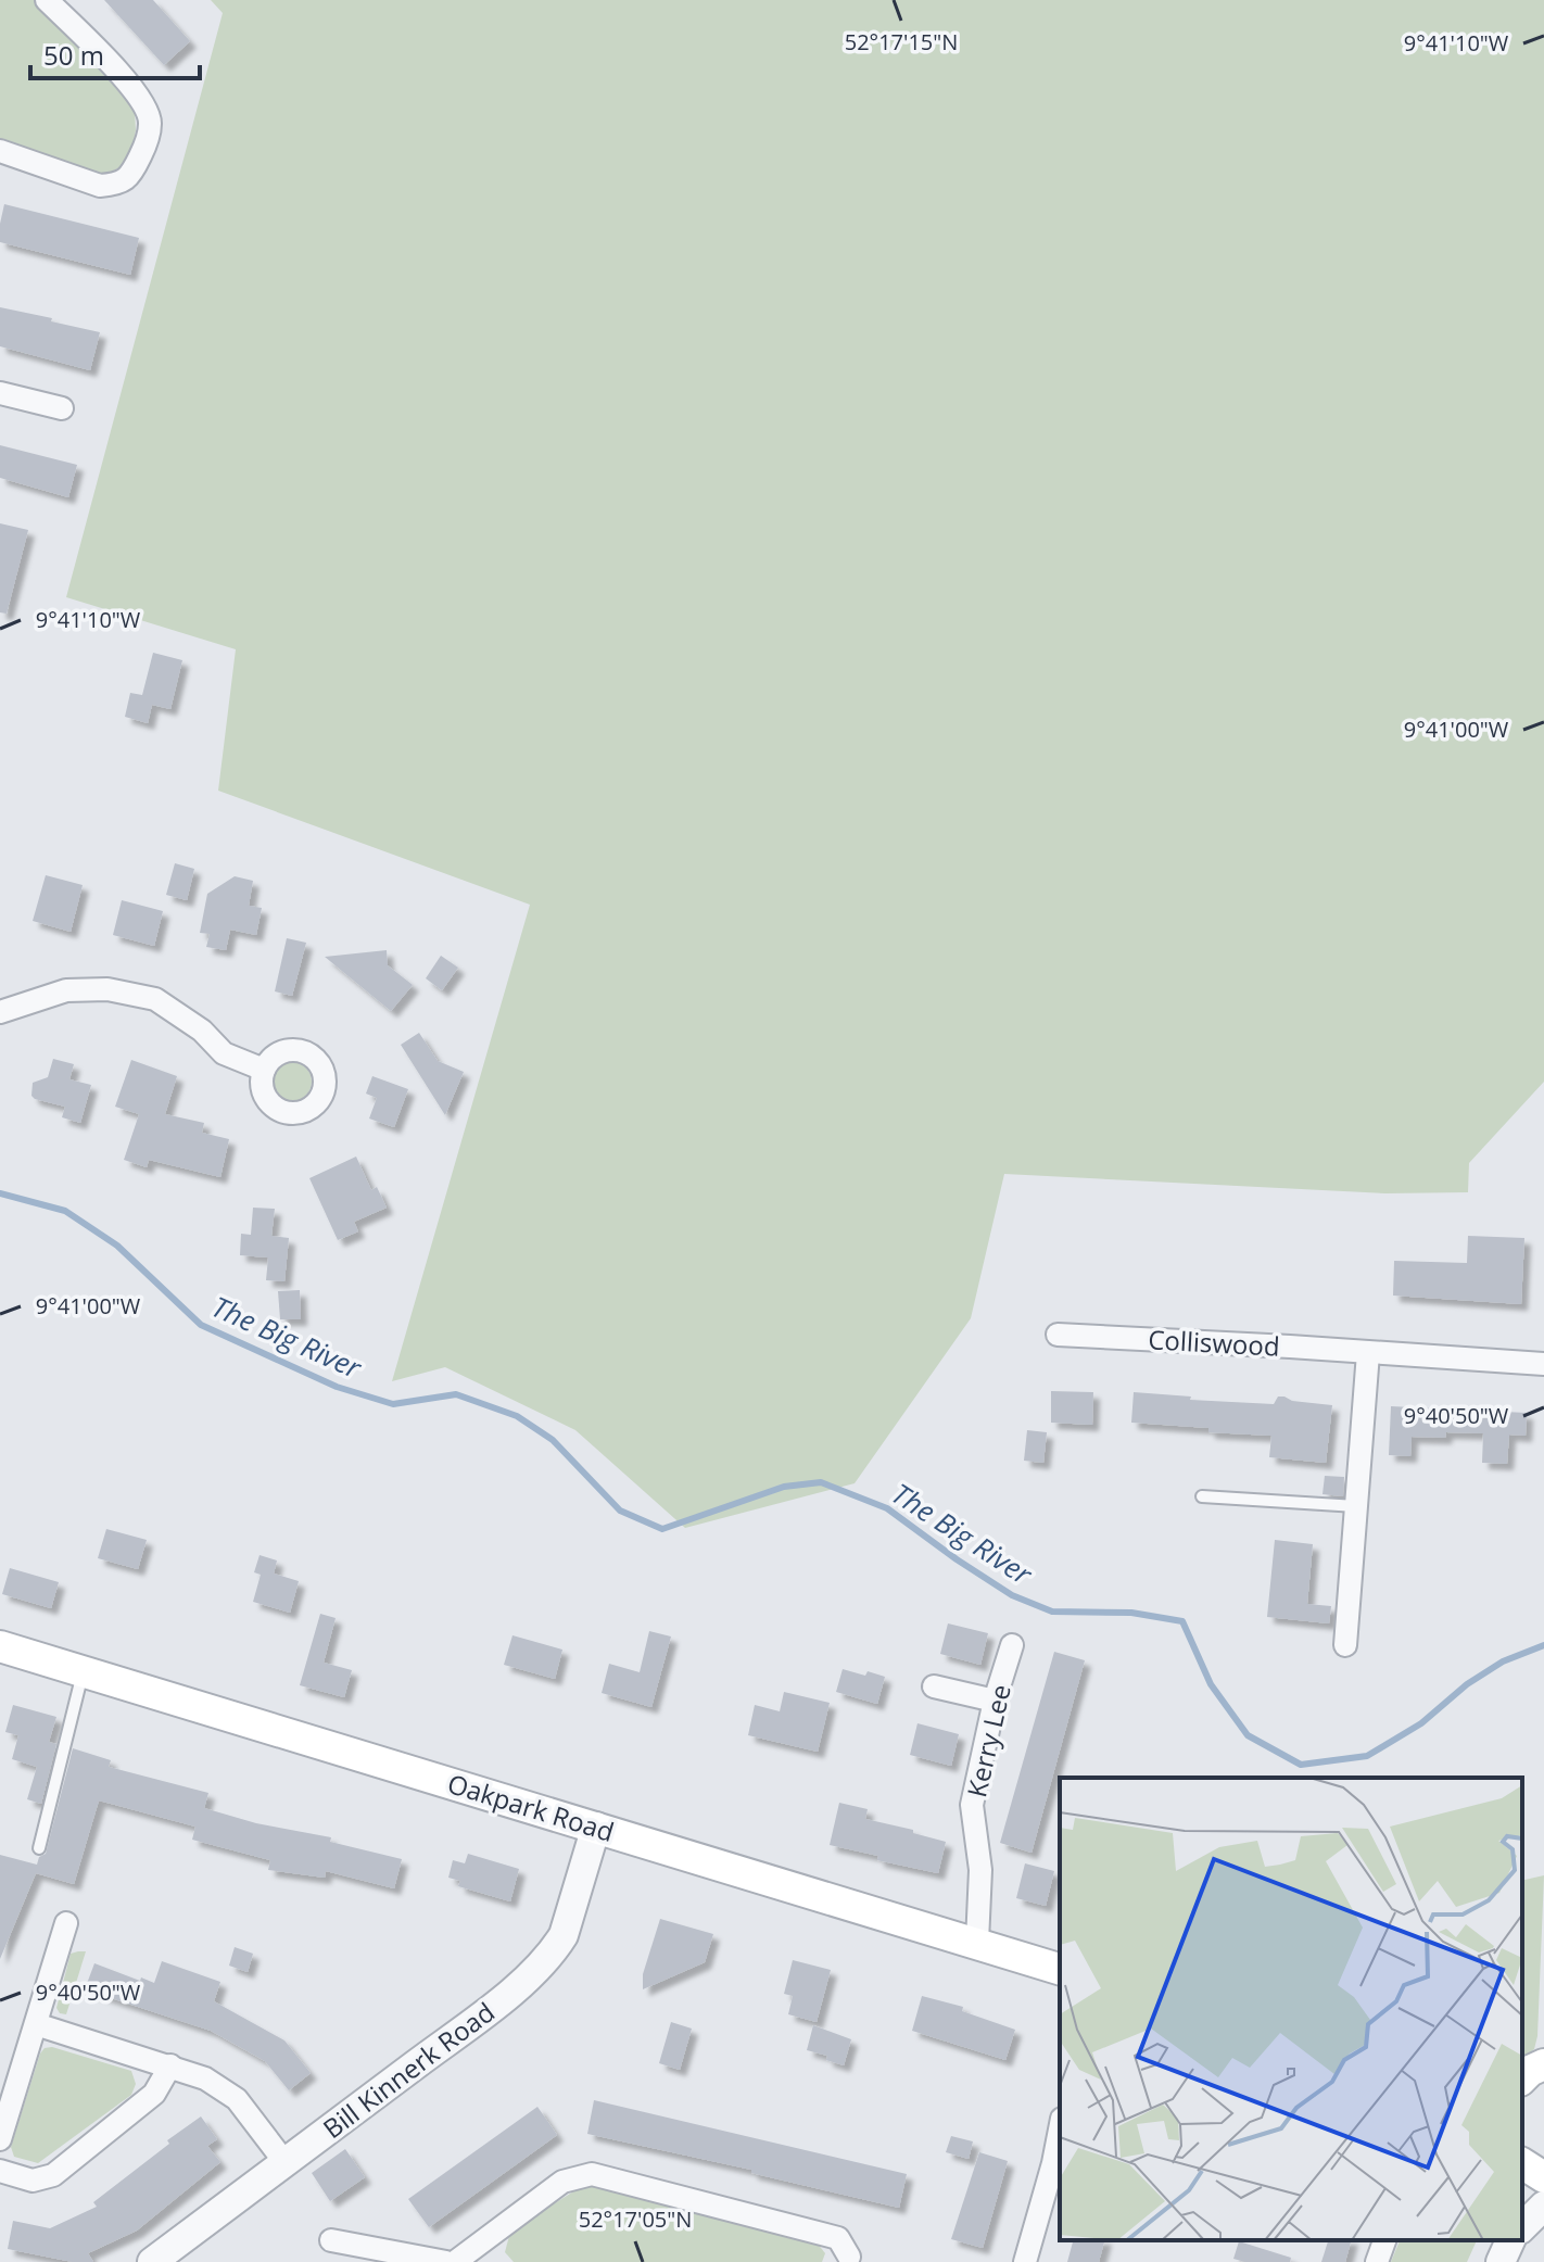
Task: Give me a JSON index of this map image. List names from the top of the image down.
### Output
{
  "streets": {
    "main road": ["Oakpark Road"],
    "street": ["Colliswood", "Kerry Lee", "Bill Kinnerk Road"]
  },
  "crossings": [
    ["Kerry Lee", "Oakpark Road"],
    ["Oakpark Road", "Bill Kinnerk Road"]
  ],
  "water": ["The Big River"],
  "scale_bar": "50 m",
  "coordinates": [
    "52°17'15\"N",
    "9°41'10\"W",
    "9°41'00\"W",
    "9°40'50\"W",
    "52°17'05\"N"
  ]
}
